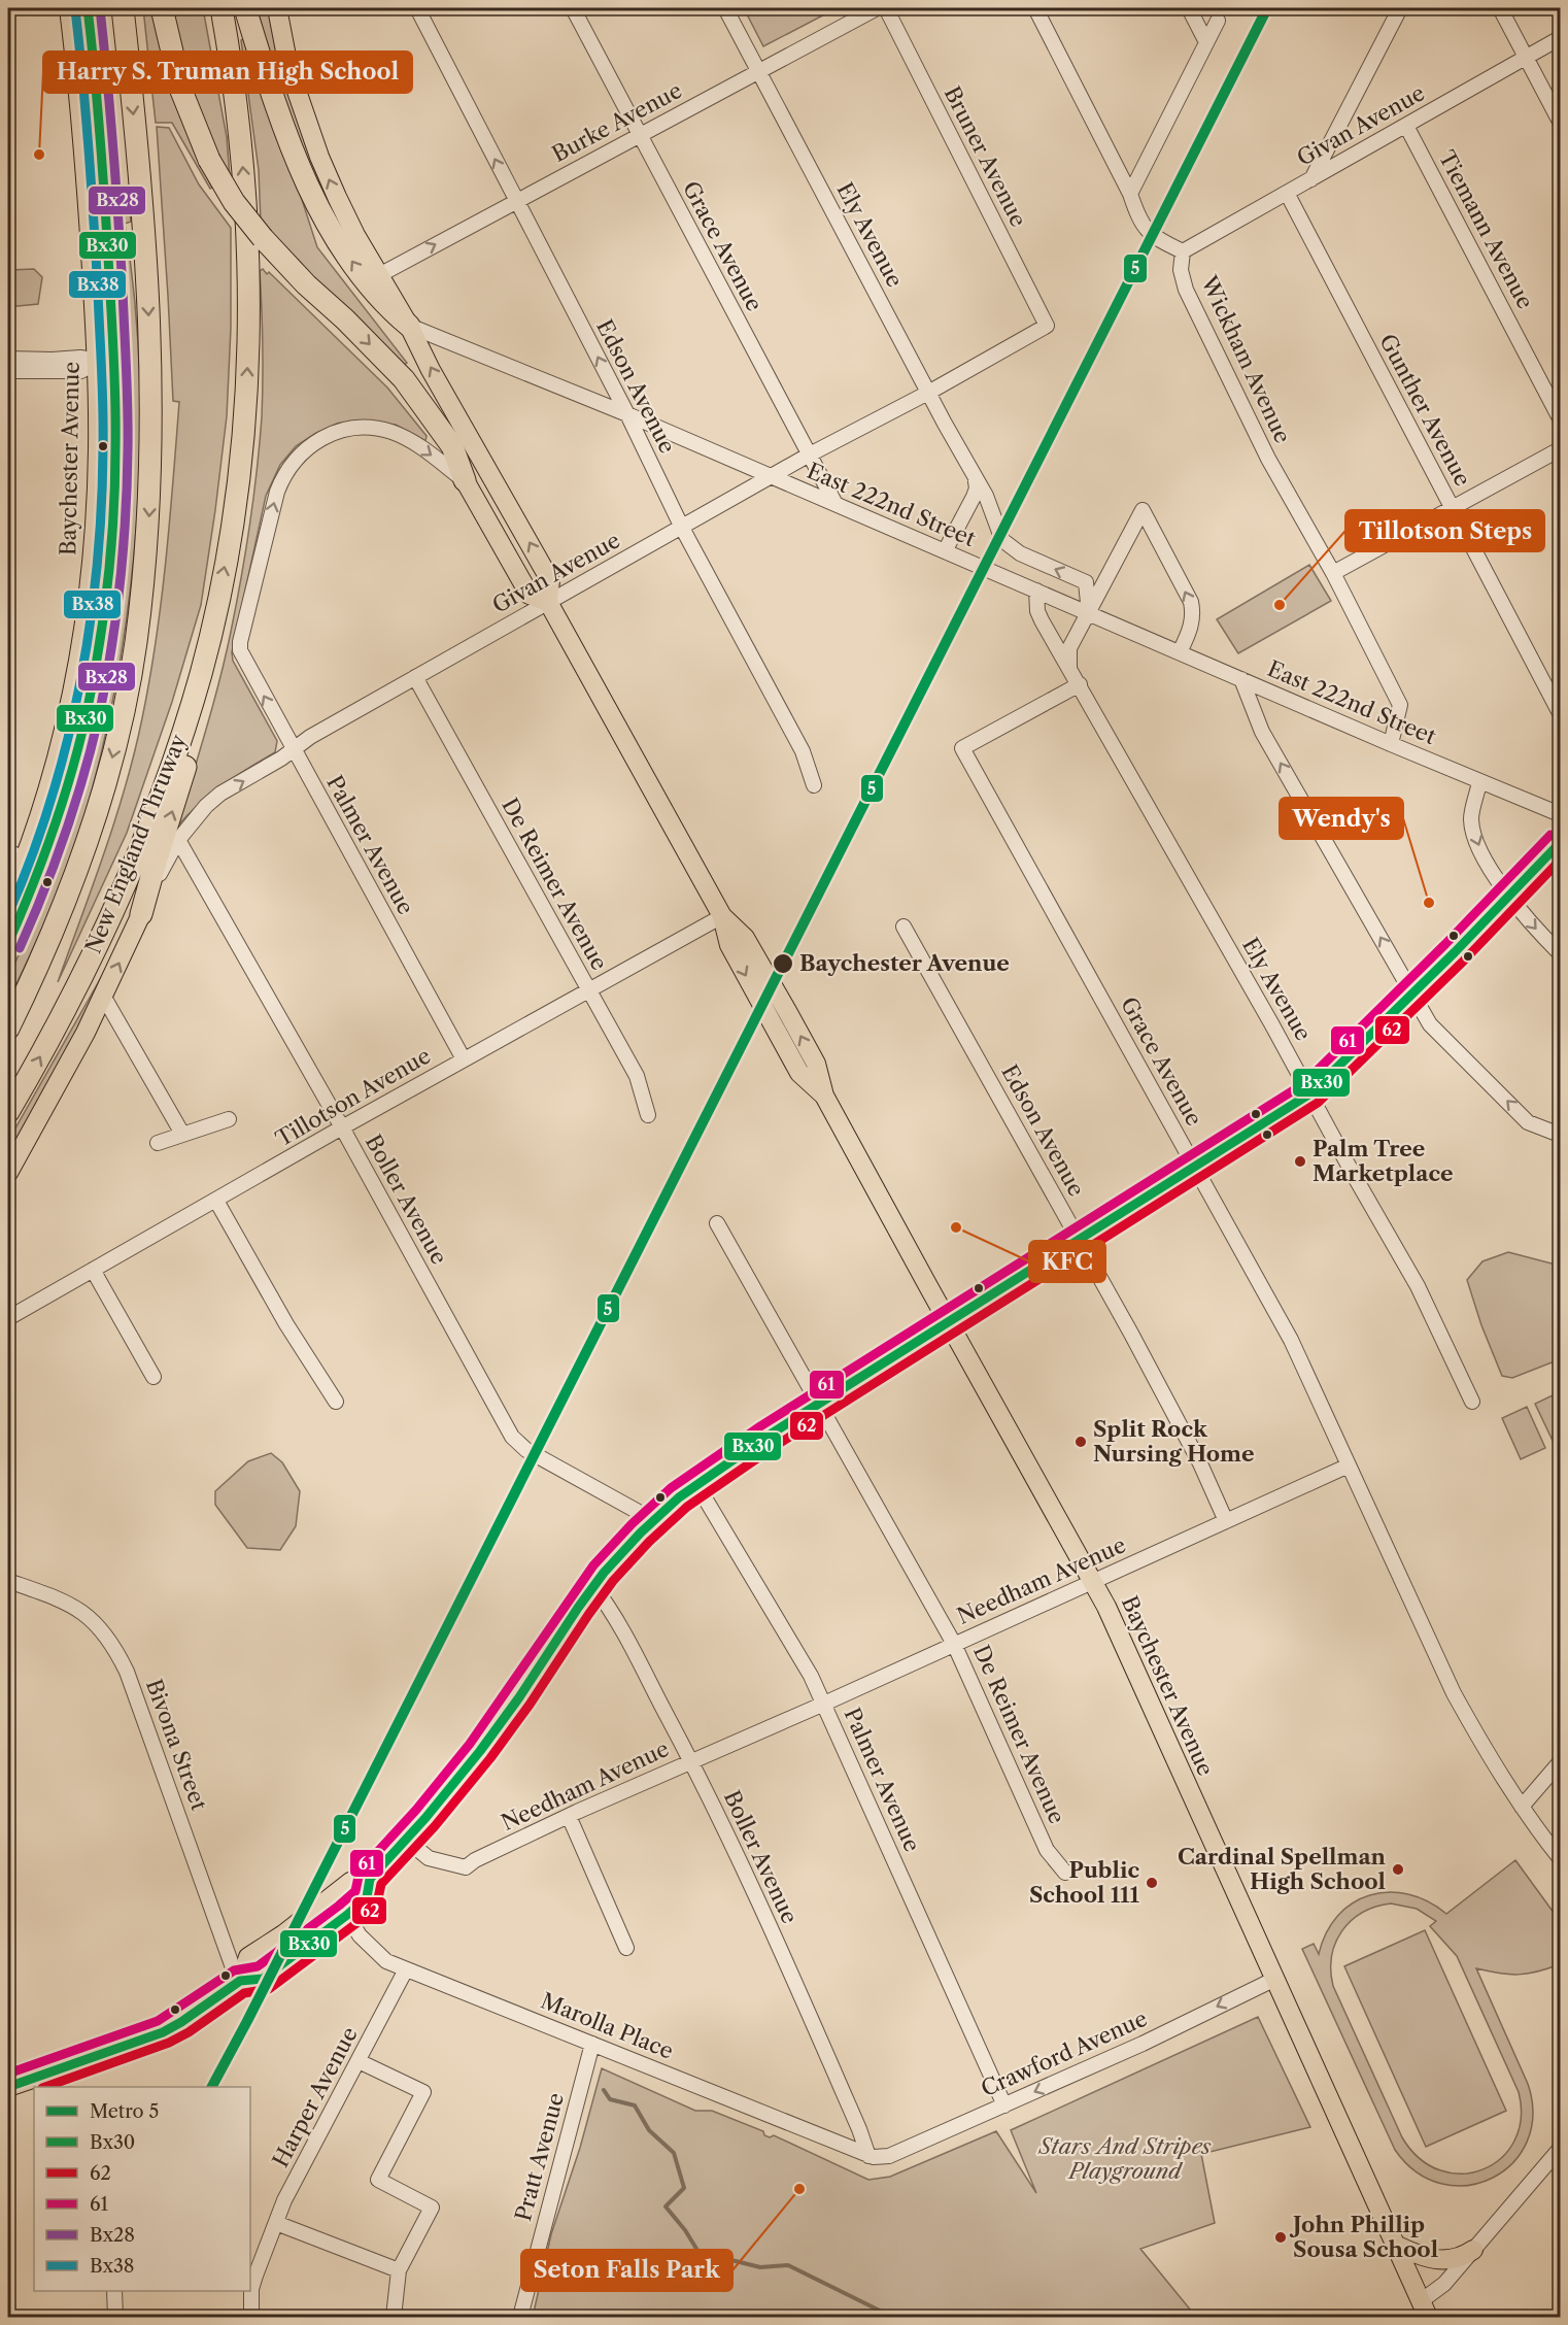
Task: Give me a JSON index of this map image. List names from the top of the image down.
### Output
{
  "streets": {
    "highway": ["New England Thruway"],
    "main road": ["Baychester Avenue"],
    "street": [
      "Burke Avenue",
      "Givan Avenue",
      "Bruner Avenue",
      "Tiemann Avenue",
      "Ely Avenue",
      "Grace Avenue",
      "Wickham Avenue",
      "Edson Avenue",
      "Gunther Avenue",
      "East 222nd Street",
      "Palmer Avenue",
      "De Reimer Avenue",
      "Tillotson Avenue",
      "Boller Avenue",
      "Needham Avenue",
      "Bivona Street",
      "Marolla Place",
      "Crawford Avenue",
      "Harper Avenue",
      "Pratt Avenue"
    ]
  },
  "crossings": [
    ["Burke Avenue", "Ely Avenue"],
    ["Burke Avenue", "Grace Avenue"],
    ["Burke Avenue", "Edson Avenue"],
    ["Burke Avenue", "Baychester Avenue"],
    ["Givan Avenue", "Bruner Avenue"],
    ["Givan Avenue", "Tiemann Avenue"],
    ["Givan Avenue", "Ely Avenue"],
    ["Givan Avenue", "Grace Avenue"],
    ["Givan Avenue", "Wickham Avenue"],
    ["Givan Avenue", "Edson Avenue"],
    ["Givan Avenue", "Gunther Avenue"],
    ["Givan Avenue", "Baychester Avenue"],
    ["Givan Avenue", "East 222nd Street"],
    ["Givan Avenue", "New England Thruway"],
    ["Givan Avenue", "Palmer Avenue"],
    ["Givan Avenue", "De Reimer Avenue"],
    ["Givan Avenue", "Boller Avenue"],
    ["Ely Avenue", "Grace Avenue"],
    ["Ely Avenue", "East 222nd Street"],
    ["Grace Avenue", "East 222nd Street"],
    ["Grace Avenue", "Needham Avenue"],
    ["Wickham Avenue", "East 222nd Street"],
    ["Edson Avenue", "East 222nd Street"],
    ["Edson Avenue", "Needham Avenue"],
    ["Baychester Avenue", "East 222nd Street"],
    ["Baychester Avenue", "Palmer Avenue"],
    ["Baychester Avenue", "Tillotson Avenue"],
    ["Baychester Avenue", "Needham Avenue"],
    ["Baychester Avenue", "Crawford Avenue"],
    ["Palmer Avenue", "Tillotson Avenue"],
    ["Palmer Avenue", "Needham Avenue"],
    ["Palmer Avenue", "Crawford Avenue"],
    ["De Reimer Avenue", "Tillotson Avenue"],
    ["De Reimer Avenue", "Needham Avenue"],
    ["Tillotson Avenue", "Boller Avenue"],
    ["Boller Avenue", "Needham Avenue"],
    ["Boller Avenue", "Marolla Place"],
    ["Boller Avenue", "Crawford Avenue"],
    ["Marolla Place", "Crawford Avenue"],
    ["Marolla Place", "Harper Avenue"],
    ["Marolla Place", "Pratt Avenue"]
  ],
  "one_way": ["Crawford Avenue"],
  "parks": ["Stars And Stripes Playground"],
  "places": [
    "Harry S. Truman High School",
    "Tillotson Steps",
    "Wendy's",
    "Baychester Avenue",
    "Palm Tree Marketplace",
    "KFC",
    "Split Rock Nursing Home",
    "Cardinal Spellman High School",
    "Public School 111",
    "Seton Falls Park",
    "John Phillip Sousa School"
  ],
  "lines": [
    "metro line 5",
    "transit line Bx30",
    "transit line Bx28",
    "transit line Bx38",
    "transit line 61",
    "transit line 62"
  ],
  "legend": [
    "Metro 5",
    "Bx30",
    "62",
    "61",
    "Bx28",
    "Bx38"
  ]
}
